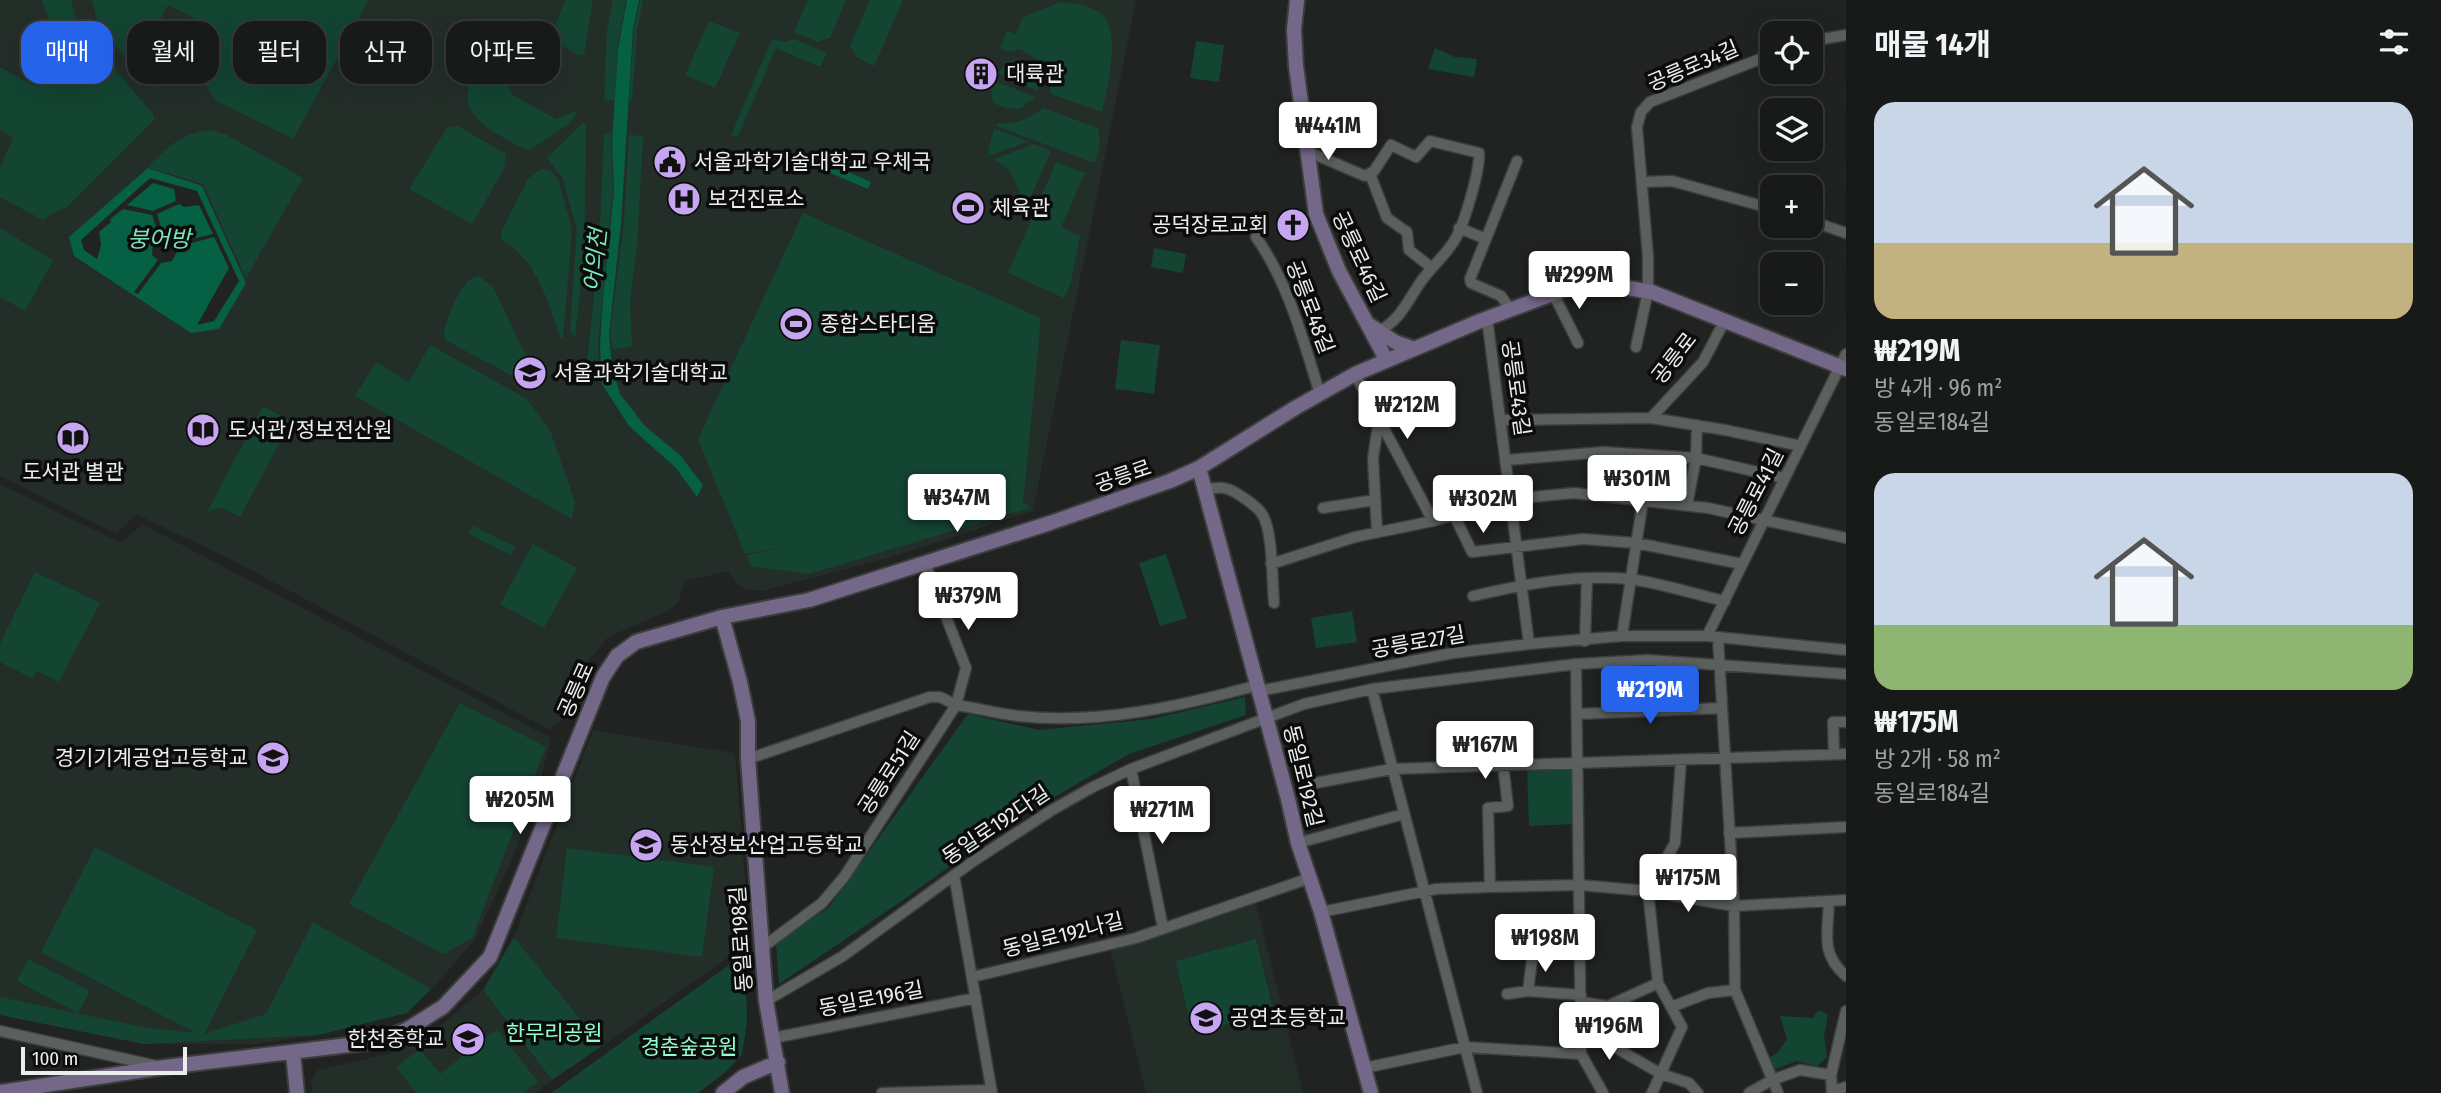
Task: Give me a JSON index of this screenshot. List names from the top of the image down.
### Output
{
  "streets": {
    "street": [
      "공릉로34길",
      "공릉로46길",
      "공릉로48길",
      "공릉로",
      "공릉로43길",
      "공릉로41길",
      "공릉로27길",
      "공릉로51길",
      "동일로192길",
      "동일로192다길",
      "동일로192나길",
      "동일로198길",
      "동일로196길"
    ]
  },
  "crossings": [
    ["공릉로34길", "공릉로"],
    ["공릉로46길", "공릉로"],
    ["공릉로48길", "공릉로"],
    ["공릉로", "공릉로43길"],
    ["공릉로", "공릉로41길"],
    ["공릉로", "공릉로51길"],
    ["공릉로", "동일로192길"],
    ["공릉로", "동일로198길"],
    ["공릉로43길", "공릉로27길"],
    ["공릉로41길", "공릉로27길"],
    ["공릉로27길", "공릉로51길"],
    ["공릉로27길", "동일로192길"],
    ["공릉로51길", "동일로192길"],
    ["공릉로51길", "동일로198길"],
    ["동일로192길", "동일로192다길"],
    ["동일로192길", "동일로192나길"],
    ["동일로192다길", "동일로198길"],
    ["동일로198길", "동일로196길"]
  ],
  "water": ["붕어방", "어의천"],
  "parks": ["한무리공원", "경춘숲공원"],
  "places": {
    "building": ["대륙관"],
    "public building": ["서울과학기술대학교 우체국"],
    "hospital": ["보건진료소"],
    "sports": ["체육관", "종합스타디움"],
    "church": ["공덕장로교회"],
    "school or university": [
      "서울과학기술대학교",
      "경기기계공업고등학교",
      "동산정보산업고등학교",
      "공연초등학교",
      "한천중학교"
    ],
    "library": ["도서관/정보전산원", "도서관 별관"]
  },
  "scale_bar": "100 m",
  "page": {
    "heading": "매물 14개",
    "map_buttons": ["+", "−"],
    "chip": [
      "매매",
      "월세",
      "필터",
      "신규",
      "아파트"
    ],
    "list": [
      {
        "name": "₩219M",
        "note": "방 4개 · 96 m² · 동일로184길"
      },
      {
        "name": "₩175M",
        "note": "방 2개 · 58 m² · 동일로184길"
      }
    ],
    "price": [
      "₩441M",
      "₩299M",
      "₩212M",
      "₩301M",
      "₩347M",
      "₩302M",
      "₩379M",
      "₩219M",
      "₩167M",
      "₩205M",
      "₩271M",
      "₩175M",
      "₩198M",
      "₩196M"
    ],
    "scale": "100 m"
  }
}
